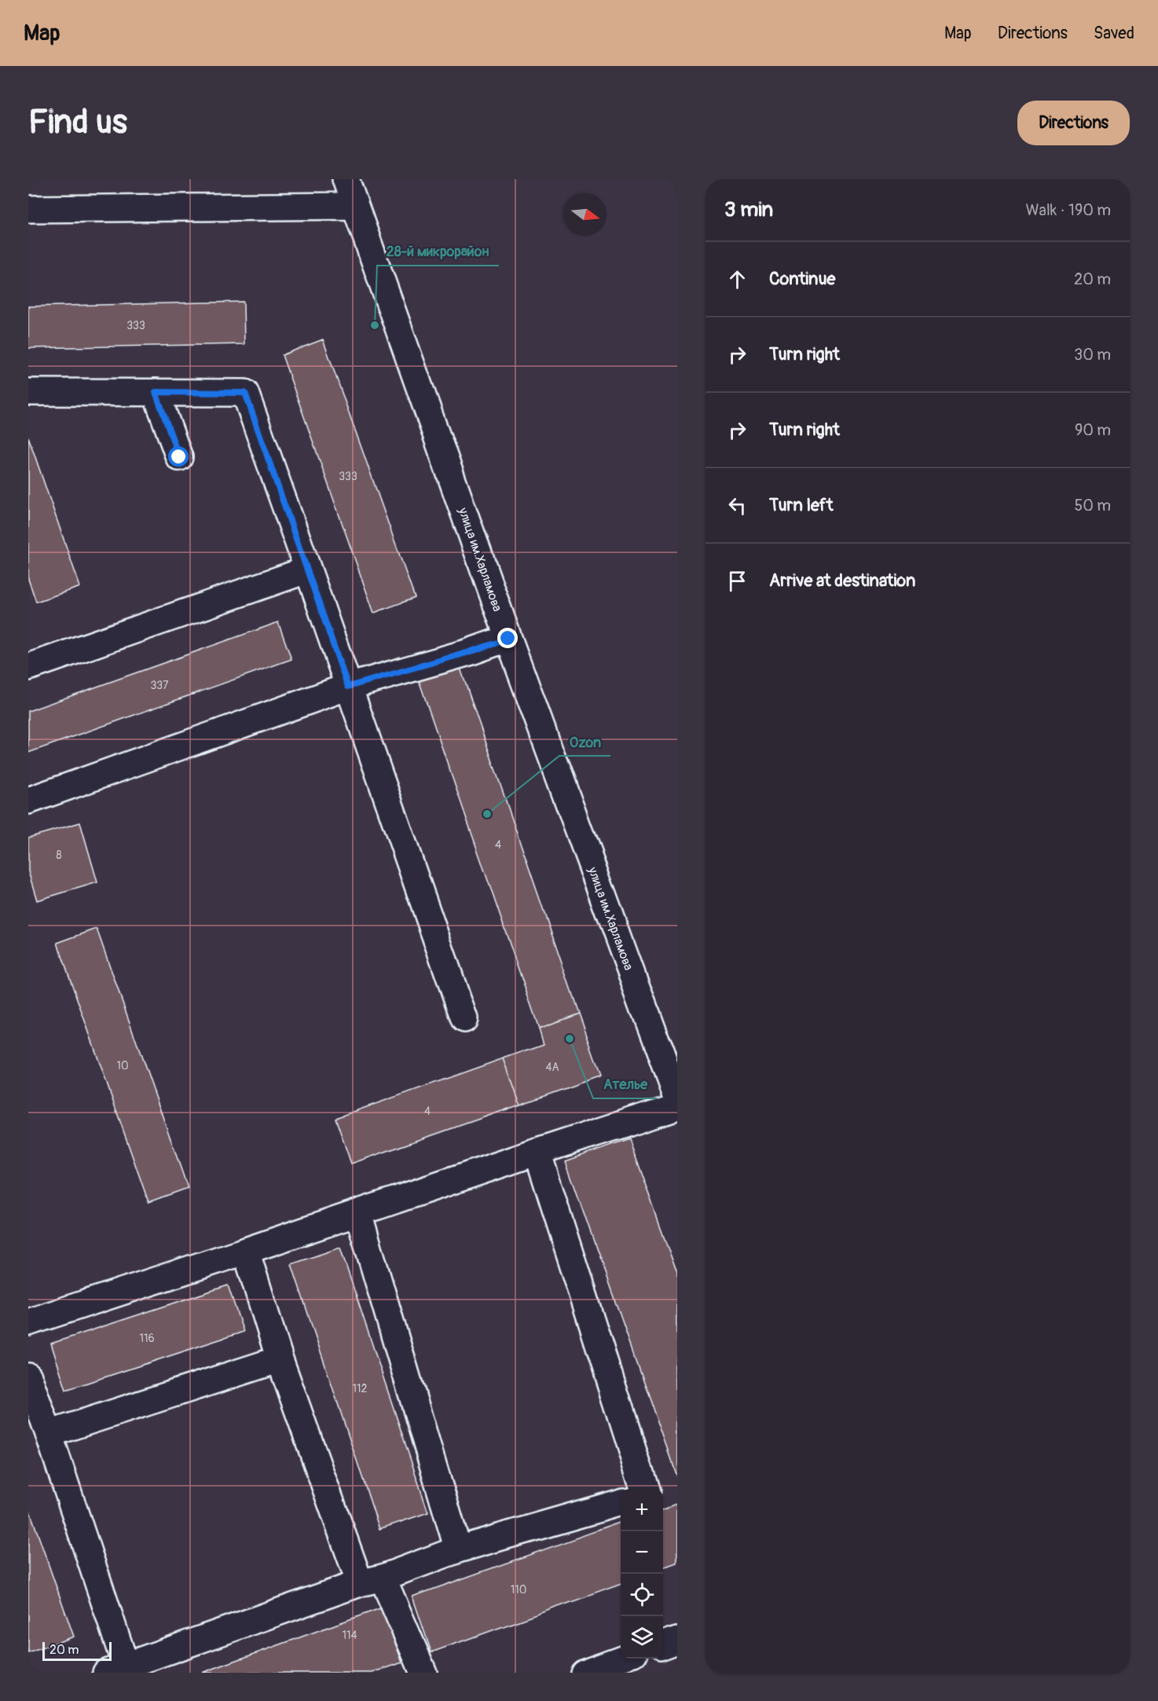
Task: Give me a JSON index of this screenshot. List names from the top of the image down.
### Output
{
  "streets": {
    "street": ["улица им.Харламова"]
  },
  "places": ["28-й микрорайон", "Ozon", "Ателье"],
  "house_numbers": [
    "333",
    "333",
    "337",
    "4",
    "8",
    "10",
    "4А",
    "4",
    "116",
    "112",
    "110",
    "114"
  ],
  "scale_bar": "20 m",
  "north": "right",
  "page": {
    "header": "Map",
    "nav": ["Map", "Directions", "Saved"],
    "buttons": "Directions",
    "title": "Find us",
    "heading": ["3 min", "Walk · 190 m"],
    "list": [
      ["Continue", "20 m"],
      ["Turn right", "30 m"],
      ["Turn right", "90 m"],
      ["Turn left", "50 m"],
      "Arrive at destination"
    ],
    "map_buttons": ["+", "−"],
    "scale": "20 m"
  }
}
